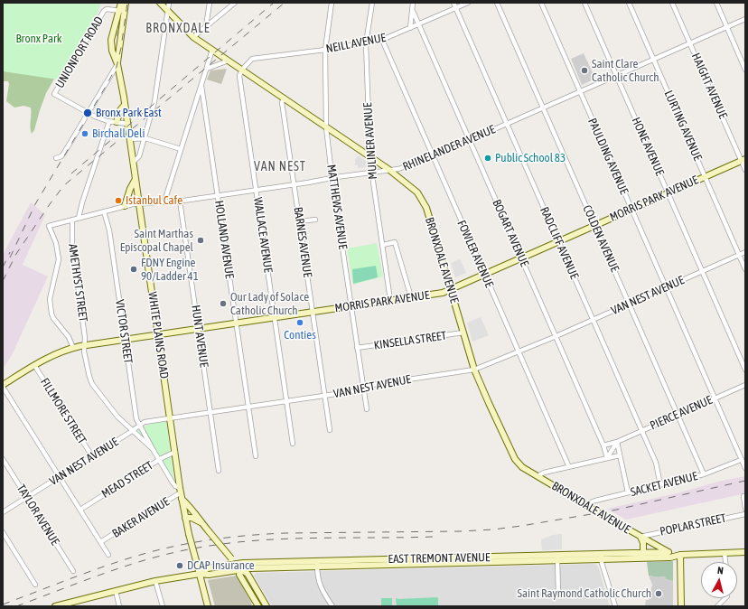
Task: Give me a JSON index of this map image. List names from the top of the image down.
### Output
{
  "streets": {
    "main road": [
      "MORRIS PARK AVENUE",
      "BRONXDALE AVENUE",
      "WHITE PLAINS ROAD",
      "EAST TREMONT AVENUE"
    ],
    "street": [
      "NEILL AVENUE",
      "UNIONPORT ROAD",
      "HAIGHT AVENUE",
      "LURTING AVENUE",
      "MULINER AVENUE",
      "HONE AVENUE",
      "RHINELANDER AVENUE",
      "PAULDING AVENUE",
      "MATTHEWS AVENUE",
      "BOGART AVENUE",
      "WALLACE AVENUE",
      "COLDEN AVENUE",
      "HOLLAND AVENUE",
      "BARNES AVENUE",
      "RADCLIFF AVENUE",
      "FOWLER AVENUE",
      "AMETHYST STREET",
      "VAN NEST AVENUE",
      "VICTOR STREET",
      "HUNT AVENUE",
      "KINSELLA STREET",
      "FILLMORE STREET",
      "PIERCE AVENUE",
      "MEAD STREET",
      "SACKET AVENUE",
      "TAYLOR AVENUE",
      "BAKER AVENUE",
      "POPLAR STREET"
    ]
  },
  "crossings": [
    ["NEILL AVENUE", "MULINER AVENUE"],
    ["NEILL AVENUE", "MATTHEWS AVENUE"],
    ["NEILL AVENUE", "BOGART AVENUE"],
    ["NEILL AVENUE", "WALLACE AVENUE"],
    ["NEILL AVENUE", "RADCLIFF AVENUE"],
    ["NEILL AVENUE", "FOWLER AVENUE"],
    ["NEILL AVENUE", "BRONXDALE AVENUE"],
    ["UNIONPORT ROAD", "WHITE PLAINS ROAD"],
    ["HAIGHT AVENUE", "RHINELANDER AVENUE"],
    ["HAIGHT AVENUE", "MORRIS PARK AVENUE"],
    ["LURTING AVENUE", "RHINELANDER AVENUE"],
    ["LURTING AVENUE", "MORRIS PARK AVENUE"],
    ["LURTING AVENUE", "VAN NEST AVENUE"],
    ["MULINER AVENUE", "RHINELANDER AVENUE"],
    ["MULINER AVENUE", "MORRIS PARK AVENUE"],
    ["MULINER AVENUE", "BRONXDALE AVENUE"],
    ["HONE AVENUE", "RHINELANDER AVENUE"],
    ["HONE AVENUE", "MORRIS PARK AVENUE"],
    ["HONE AVENUE", "VAN NEST AVENUE"],
    ["RHINELANDER AVENUE", "PAULDING AVENUE"],
    ["RHINELANDER AVENUE", "MORRIS PARK AVENUE"],
    ["RHINELANDER AVENUE", "MATTHEWS AVENUE"],
    ["RHINELANDER AVENUE", "BOGART AVENUE"],
    ["RHINELANDER AVENUE", "WALLACE AVENUE"],
    ["RHINELANDER AVENUE", "COLDEN AVENUE"],
    ["RHINELANDER AVENUE", "HOLLAND AVENUE"],
    ["RHINELANDER AVENUE", "BARNES AVENUE"],
    ["RHINELANDER AVENUE", "RADCLIFF AVENUE"],
    ["RHINELANDER AVENUE", "FOWLER AVENUE"],
    ["RHINELANDER AVENUE", "BRONXDALE AVENUE"],
    ["RHINELANDER AVENUE", "AMETHYST STREET"],
    ["RHINELANDER AVENUE", "VICTOR STREET"],
    ["RHINELANDER AVENUE", "WHITE PLAINS ROAD"],
    ["RHINELANDER AVENUE", "HUNT AVENUE"],
    ["PAULDING AVENUE", "MORRIS PARK AVENUE"],
    ["PAULDING AVENUE", "VAN NEST AVENUE"],
    ["PAULDING AVENUE", "PIERCE AVENUE"],
    ["PAULDING AVENUE", "SACKET AVENUE"],
    ["MORRIS PARK AVENUE", "MATTHEWS AVENUE"],
    ["MORRIS PARK AVENUE", "BOGART AVENUE"],
    ["MORRIS PARK AVENUE", "WALLACE AVENUE"],
    ["MORRIS PARK AVENUE", "COLDEN AVENUE"],
    ["MORRIS PARK AVENUE", "HOLLAND AVENUE"],
    ["MORRIS PARK AVENUE", "BARNES AVENUE"],
    ["MORRIS PARK AVENUE", "RADCLIFF AVENUE"],
    ["MORRIS PARK AVENUE", "FOWLER AVENUE"],
    ["MORRIS PARK AVENUE", "BRONXDALE AVENUE"],
    ["MORRIS PARK AVENUE", "AMETHYST STREET"],
    ["MORRIS PARK AVENUE", "VICTOR STREET"],
    ["MORRIS PARK AVENUE", "WHITE PLAINS ROAD"],
    ["MORRIS PARK AVENUE", "HUNT AVENUE"],
    ["MORRIS PARK AVENUE", "FILLMORE STREET"],
    ["MATTHEWS AVENUE", "BRONXDALE AVENUE"],
    ["MATTHEWS AVENUE", "VAN NEST AVENUE"],
    ["MATTHEWS AVENUE", "KINSELLA STREET"],
    ["BOGART AVENUE", "VAN NEST AVENUE"],
    ["BOGART AVENUE", "PIERCE AVENUE"],
    ["WALLACE AVENUE", "BRONXDALE AVENUE"],
    ["WALLACE AVENUE", "VAN NEST AVENUE"],
    ["COLDEN AVENUE", "VAN NEST AVENUE"],
    ["COLDEN AVENUE", "PIERCE AVENUE"],
    ["COLDEN AVENUE", "SACKET AVENUE"],
    ["HOLLAND AVENUE", "VAN NEST AVENUE"],
    ["BARNES AVENUE", "BRONXDALE AVENUE"],
    ["BARNES AVENUE", "VAN NEST AVENUE"],
    ["RADCLIFF AVENUE", "VAN NEST AVENUE"],
    ["RADCLIFF AVENUE", "PIERCE AVENUE"],
    ["RADCLIFF AVENUE", "SACKET AVENUE"],
    ["FOWLER AVENUE", "VAN NEST AVENUE"],
    ["BRONXDALE AVENUE", "VAN NEST AVENUE"],
    ["BRONXDALE AVENUE", "KINSELLA STREET"],
    ["BRONXDALE AVENUE", "SACKET AVENUE"],
    ["BRONXDALE AVENUE", "POPLAR STREET"],
    ["BRONXDALE AVENUE", "EAST TREMONT AVENUE"],
    ["VAN NEST AVENUE", "VICTOR STREET"],
    ["VAN NEST AVENUE", "WHITE PLAINS ROAD"],
    ["VAN NEST AVENUE", "HUNT AVENUE"],
    ["VAN NEST AVENUE", "FILLMORE STREET"],
    ["VAN NEST AVENUE", "TAYLOR AVENUE"],
    ["WHITE PLAINS ROAD", "MEAD STREET"],
    ["WHITE PLAINS ROAD", "BAKER AVENUE"],
    ["WHITE PLAINS ROAD", "EAST TREMONT AVENUE"]
  ],
  "districts": ["BRONXDALE", "VAN NEST"],
  "parks": ["Bronx Park"],
  "places": [
    "Saint Clare Catholic Church",
    "Bronx Park East",
    "Birchall Deli",
    "Public School 83",
    "Istanbul Cafe",
    "Saint Marthas Episcopal Chapel",
    "FDNY Engine 90/Ladder 41",
    "Our Lady of Solace Catholic Church",
    "Conties",
    "DCAP Insurance",
    "Saint Raymond Catholic Church"
  ],
  "north": "top"
}
